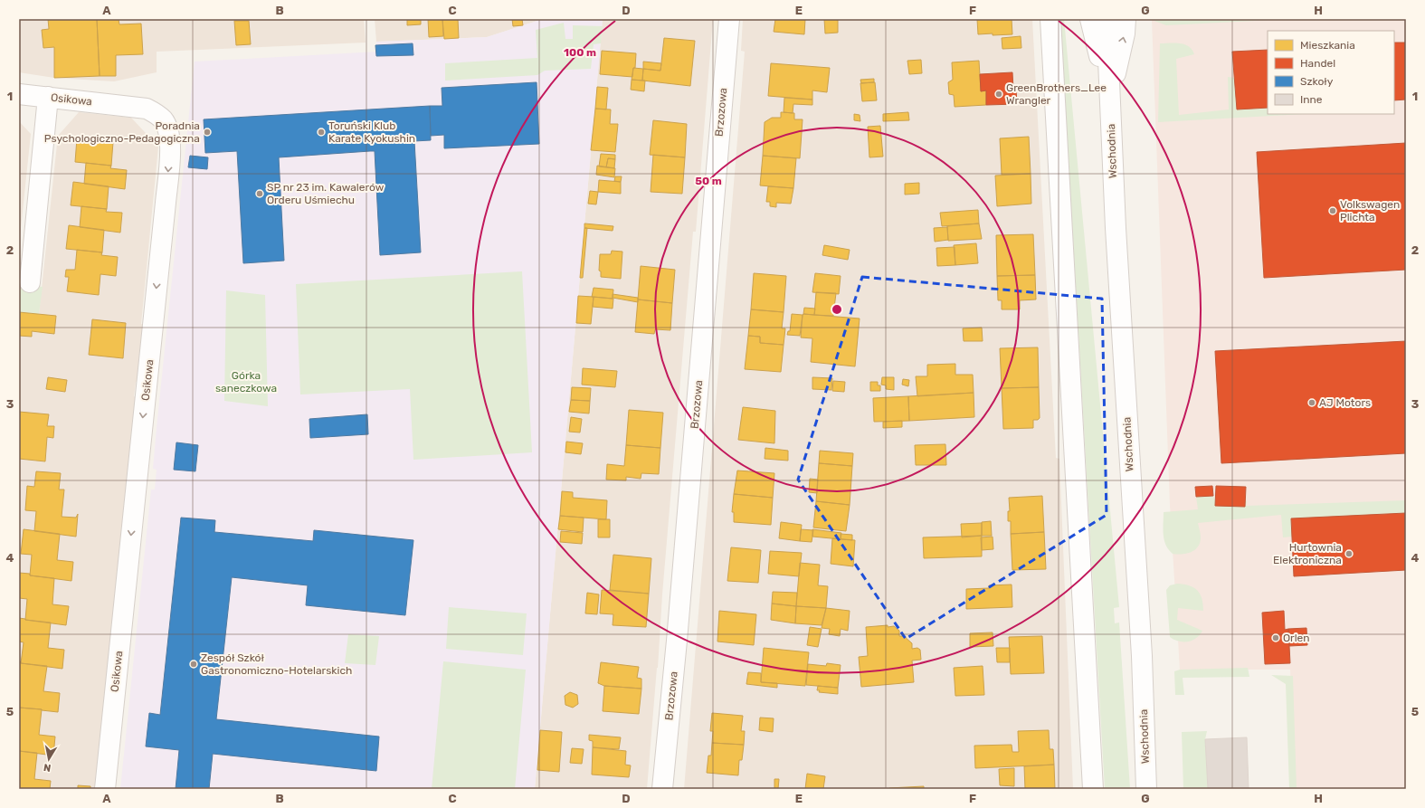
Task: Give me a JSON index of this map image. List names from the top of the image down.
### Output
{
  "streets": {
    "street": ["Osikowa", "Brzozowa", "Wschodnia"]
  },
  "one_way": ["Osikowa"],
  "parks": ["Górka saneczkowa"],
  "places": [
    "GreenBrothers_Lee Wrangler",
    "Poradnia Psychologiczno-Pedagogiczna",
    "Toruński Klub Karate Kyokushin",
    "SP nr 23 im. Kawalerów Orderu Uśmiechu",
    "Volkswagen Plichta",
    "AJ Motors",
    "Hurtownia Elektroniczna",
    "Orlen",
    "Zespół Szkół Gastronomiczno-Hotelarskich"
  ],
  "legend": [
    "Mieszkania",
    "Handel",
    "Szkoły",
    "Inne"
  ],
  "north": "bottom",
  "grid": {
    "columns": [
      "A",
      "B",
      "C",
      "D",
      "E",
      "F",
      "G",
      "H"
    ],
    "rows": [
      "1",
      "2",
      "3",
      "4",
      "5"
    ]
  },
  "rings": ["100 m", "50 m"]
}
